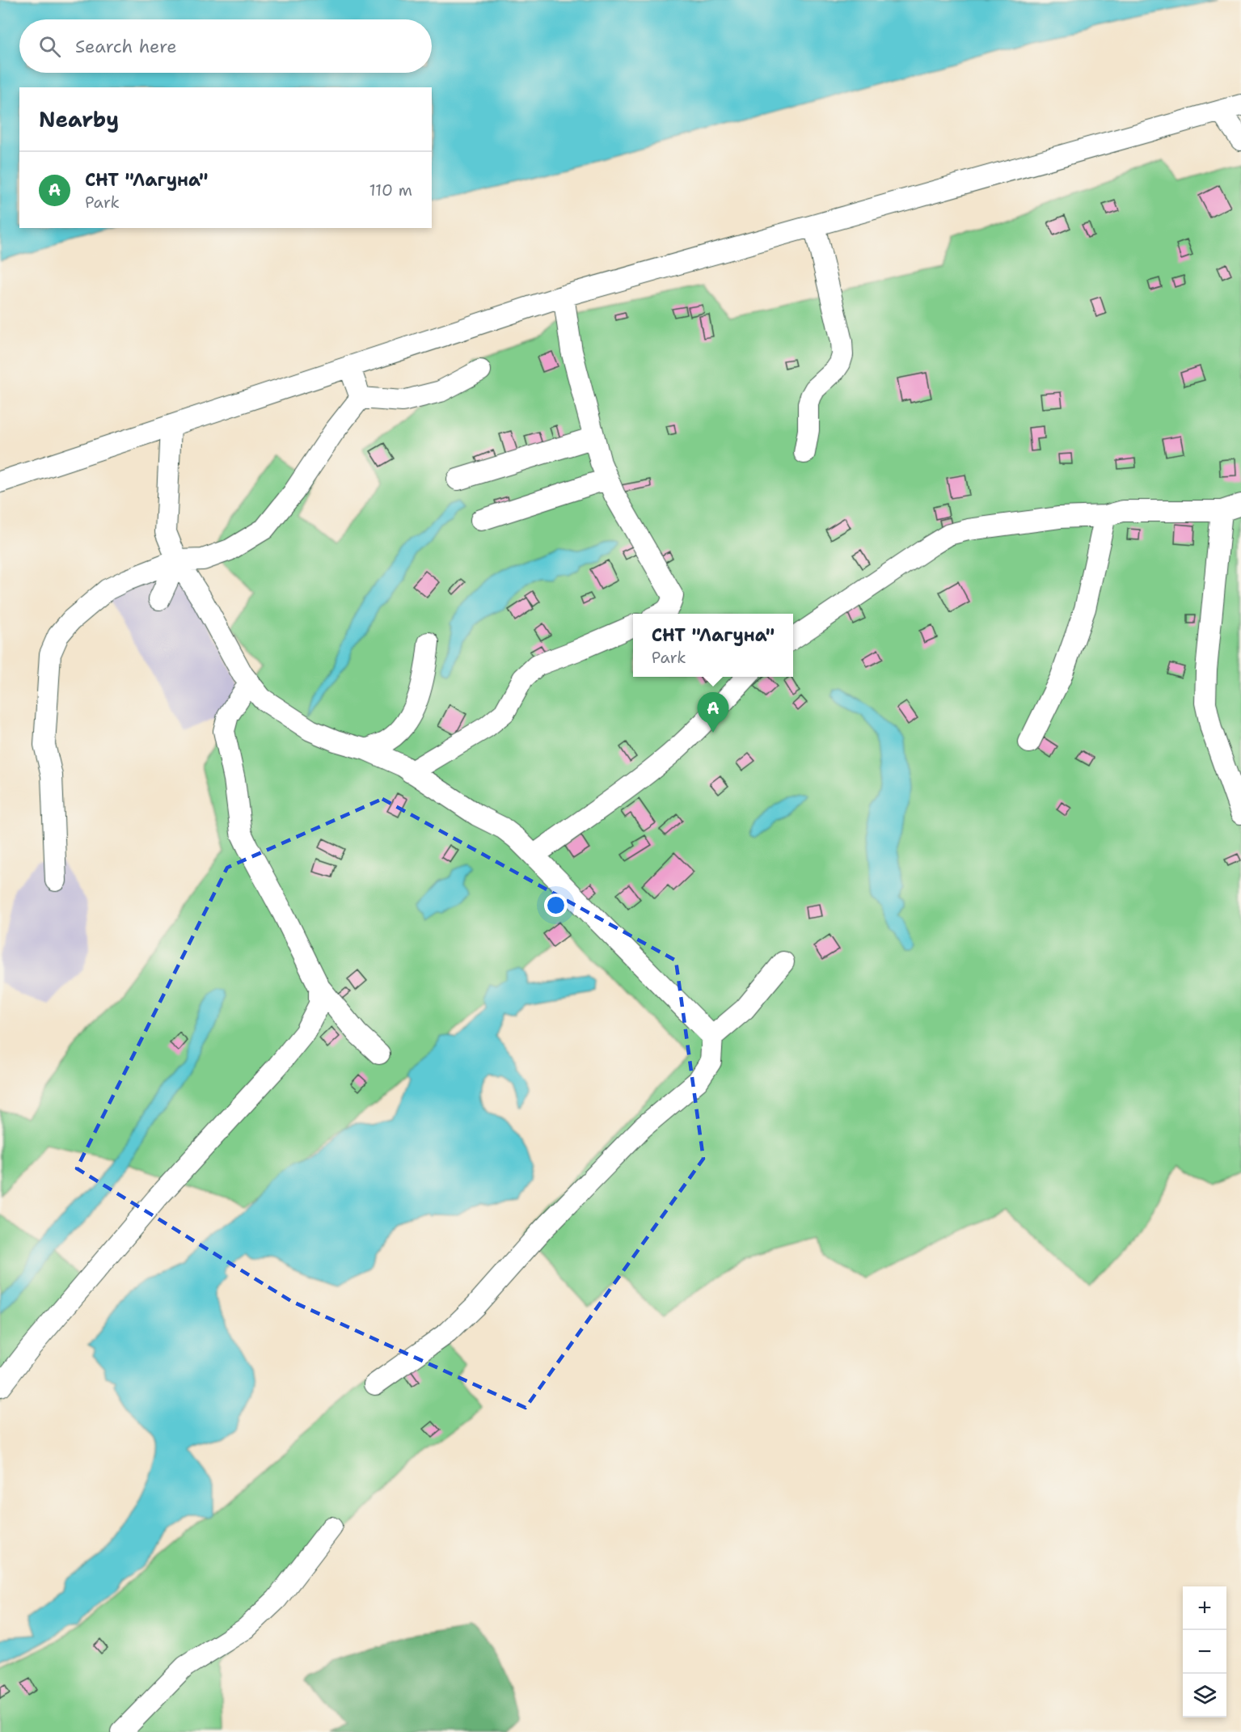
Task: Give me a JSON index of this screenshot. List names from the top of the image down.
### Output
{
  "page": {
    "search": "Search here",
    "heading": "Nearby",
    "list": [
      {
        "mark": "A",
        "name": "СНТ \"Лагуна\"",
        "note": "Park",
        "value": "110 m"
      }
    ],
    "popup": ["СНТ \"Лагуна\"", "Park"],
    "pins": "A",
    "map_buttons": ["+", "−"]
  }
}
